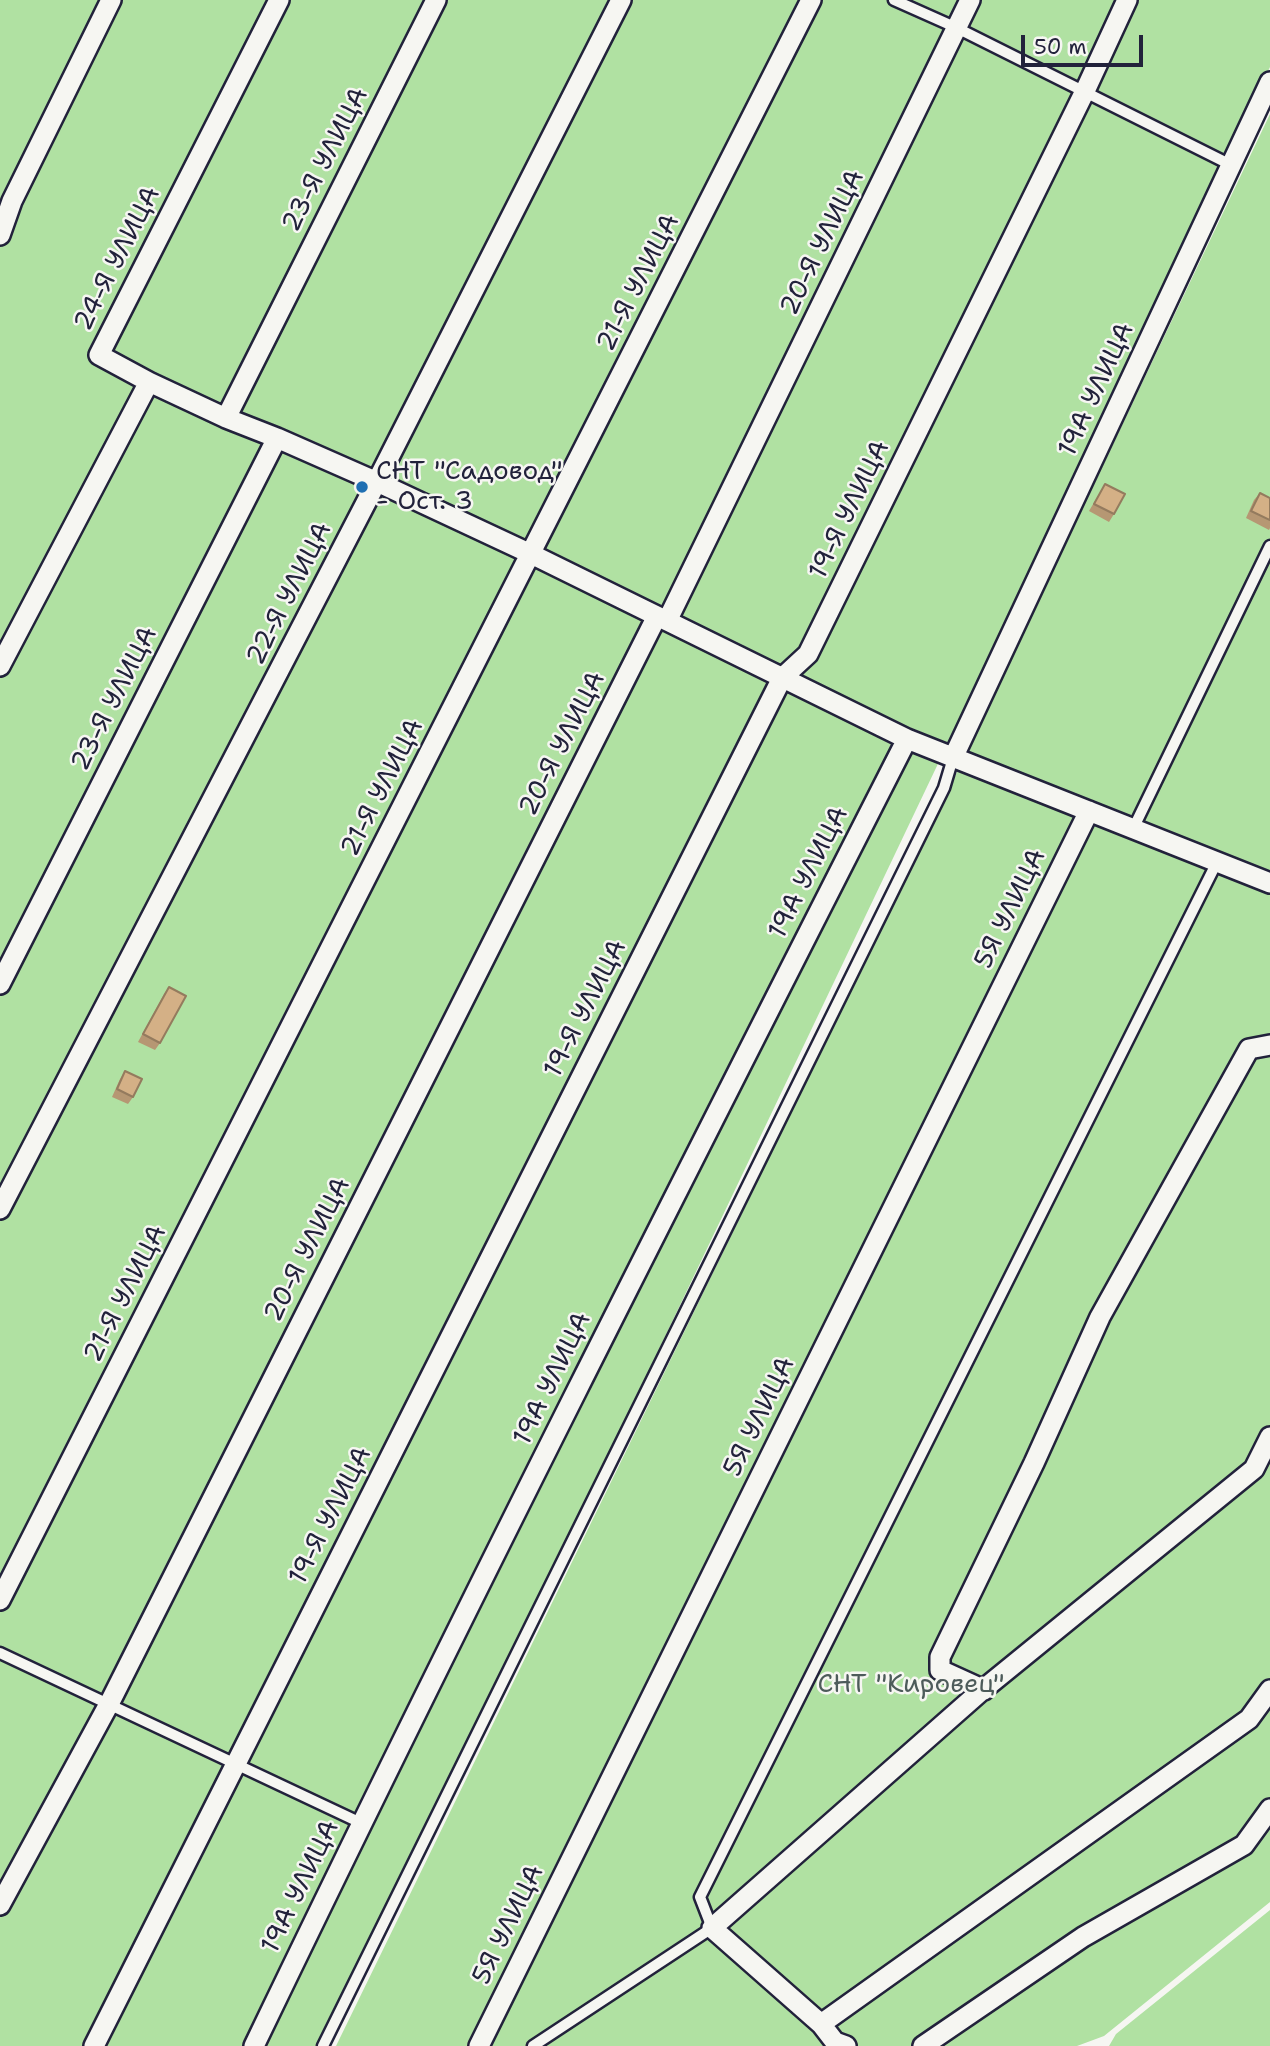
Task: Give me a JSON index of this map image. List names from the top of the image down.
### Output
{
  "streets": {
    "street": [
      "23-Я УЛИЦА",
      "20-Я УЛИЦА",
      "24-Я УЛИЦА",
      "21-Я УЛИЦА",
      "19А УЛИЦА",
      "19-Я УЛИЦА",
      "22-Я УЛИЦА",
      "5Я УЛИЦА"
    ]
  },
  "parks": ["СНТ \"Кировец\""],
  "places": ["СНТ \"Садовод\" - Ост. 3"],
  "scale_bar": "50 m"
}
